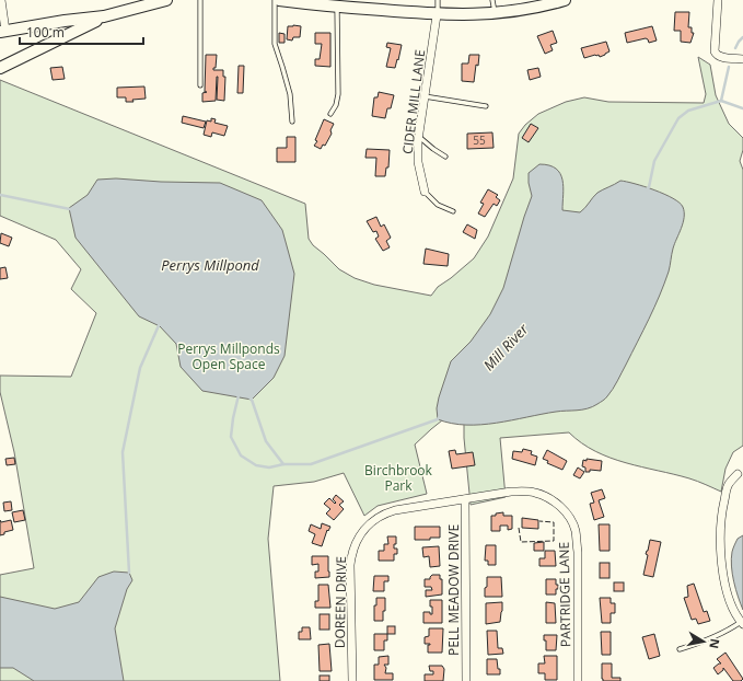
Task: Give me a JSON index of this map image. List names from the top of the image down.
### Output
{
  "streets": {
    "street": [
      "CIDER MILL LANE",
      "PELL MEADOW DRIVE",
      "PARTRIDGE LANE",
      "DOREEN DRIVE"
    ]
  },
  "crossings": [
    ["PELL MEADOW DRIVE", "PARTRIDGE LANE"],
    ["PELL MEADOW DRIVE", "DOREEN DRIVE"],
    ["PARTRIDGE LANE", "DOREEN DRIVE"]
  ],
  "water": ["Perrys Millpond", "Mill River"],
  "parks": ["Perrys Millponds Open Space", "Birchbrook Park"],
  "house_numbers": ["55"],
  "scale_bar": "100 m",
  "north": "right"
}
